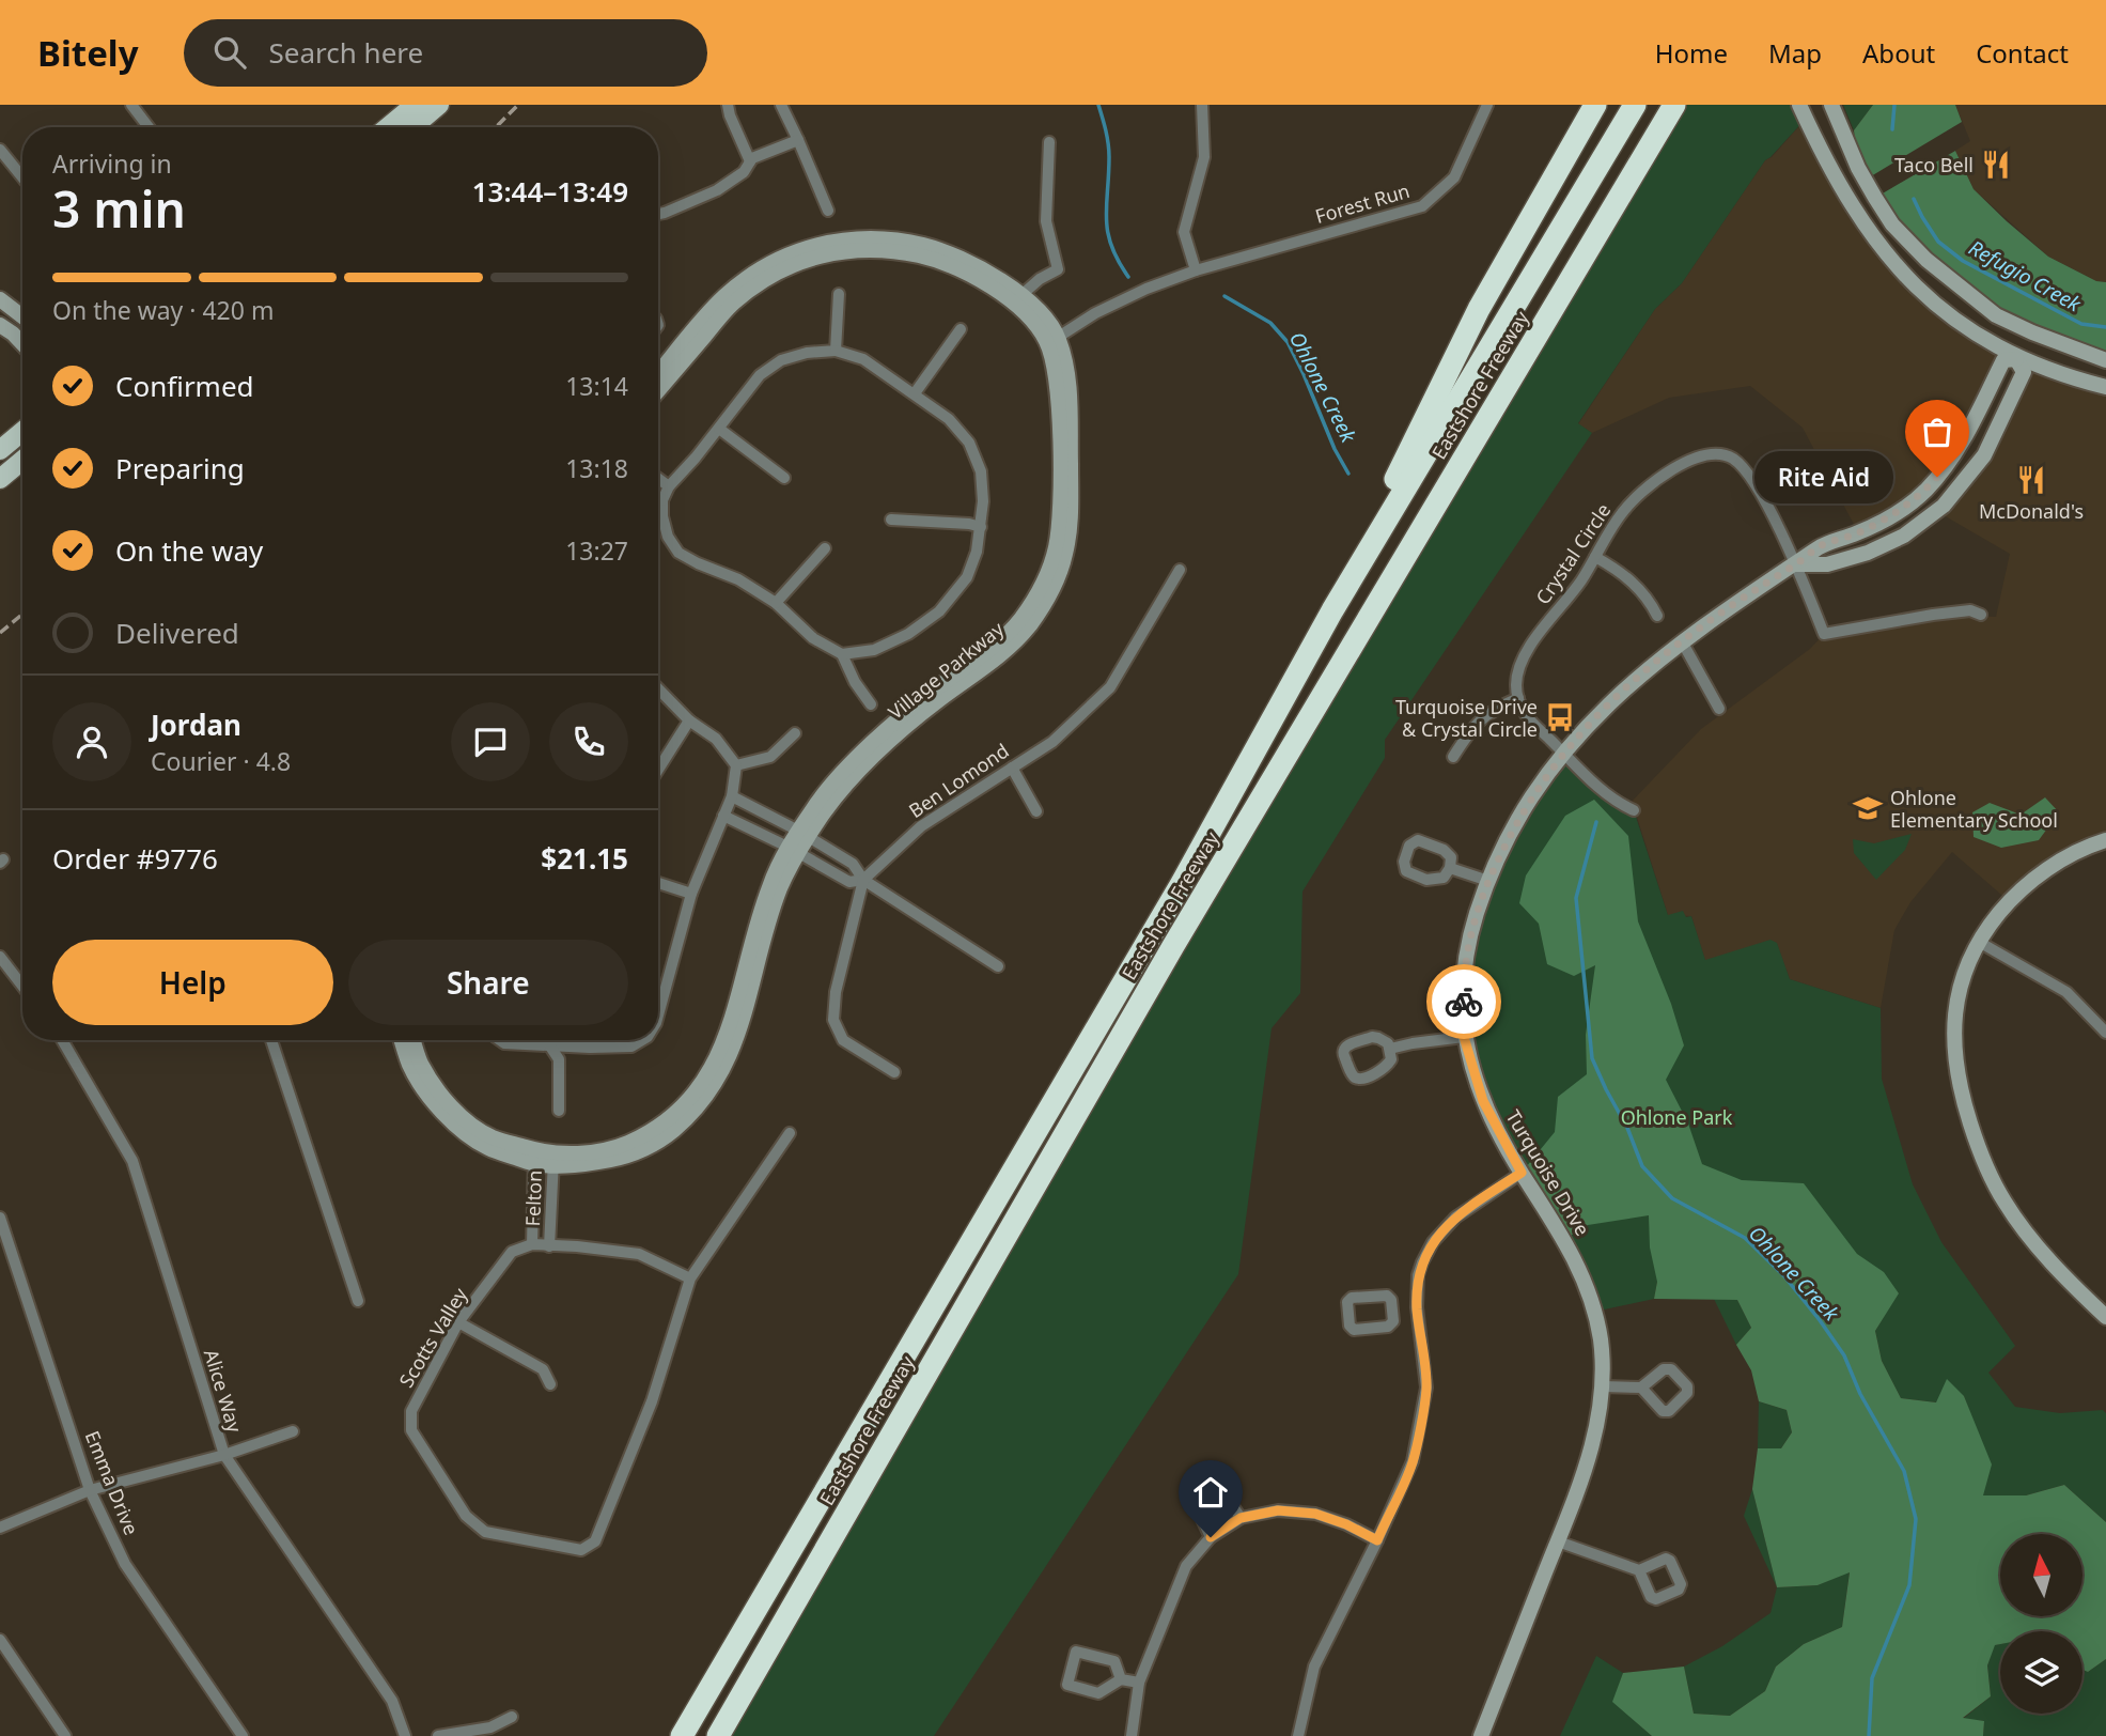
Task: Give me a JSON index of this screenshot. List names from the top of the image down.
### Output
{
  "streets": {
    "highway": ["Eastshore Freeway"],
    "street": [
      "Forest Run",
      "Crystal Circle",
      "Village Parkway",
      "Ben Lomond",
      "Turquoise Drive",
      "Felton",
      "Scotts Valley",
      "Alice Way",
      "Emma Drive"
    ]
  },
  "crossings": [
    ["Forest Run", "Village Parkway"],
    ["Crystal Circle", "Turquoise Drive"],
    ["Village Parkway", "Felton"],
    ["Felton", "Scotts Valley"]
  ],
  "water": ["Refugio Creek", "Ohlone Creek"],
  "parks": ["Ohlone Park"],
  "places": {
    "restaurant": ["Taco Bell", "McDonald's"],
    "other": ["Rite Aid"],
    "bus stop": ["Turquoise Drive & Crystal Circle"],
    "school or university": ["Ohlone Elementary School"]
  },
  "north": "top",
  "page": {
    "header": "Bitely",
    "search": "Search here",
    "nav": [
      "Home",
      "Map",
      "About",
      "Contact"
    ],
    "heading": ["3 min", "Arriving in", "13:44–13:49"],
    "panel": [
      "Jordan",
      "Courier · 4.8",
      "Order #9776",
      "$21.15"
    ],
    "bar": "On the way · 420 m",
    "list": [
      ["Confirmed", "13:14"],
      ["Preparing", "13:18"],
      ["On the way", "13:27"],
      "Delivered"
    ],
    "bubble": "Rite Aid",
    "buttons": ["Help", "Share"]
  }
}
